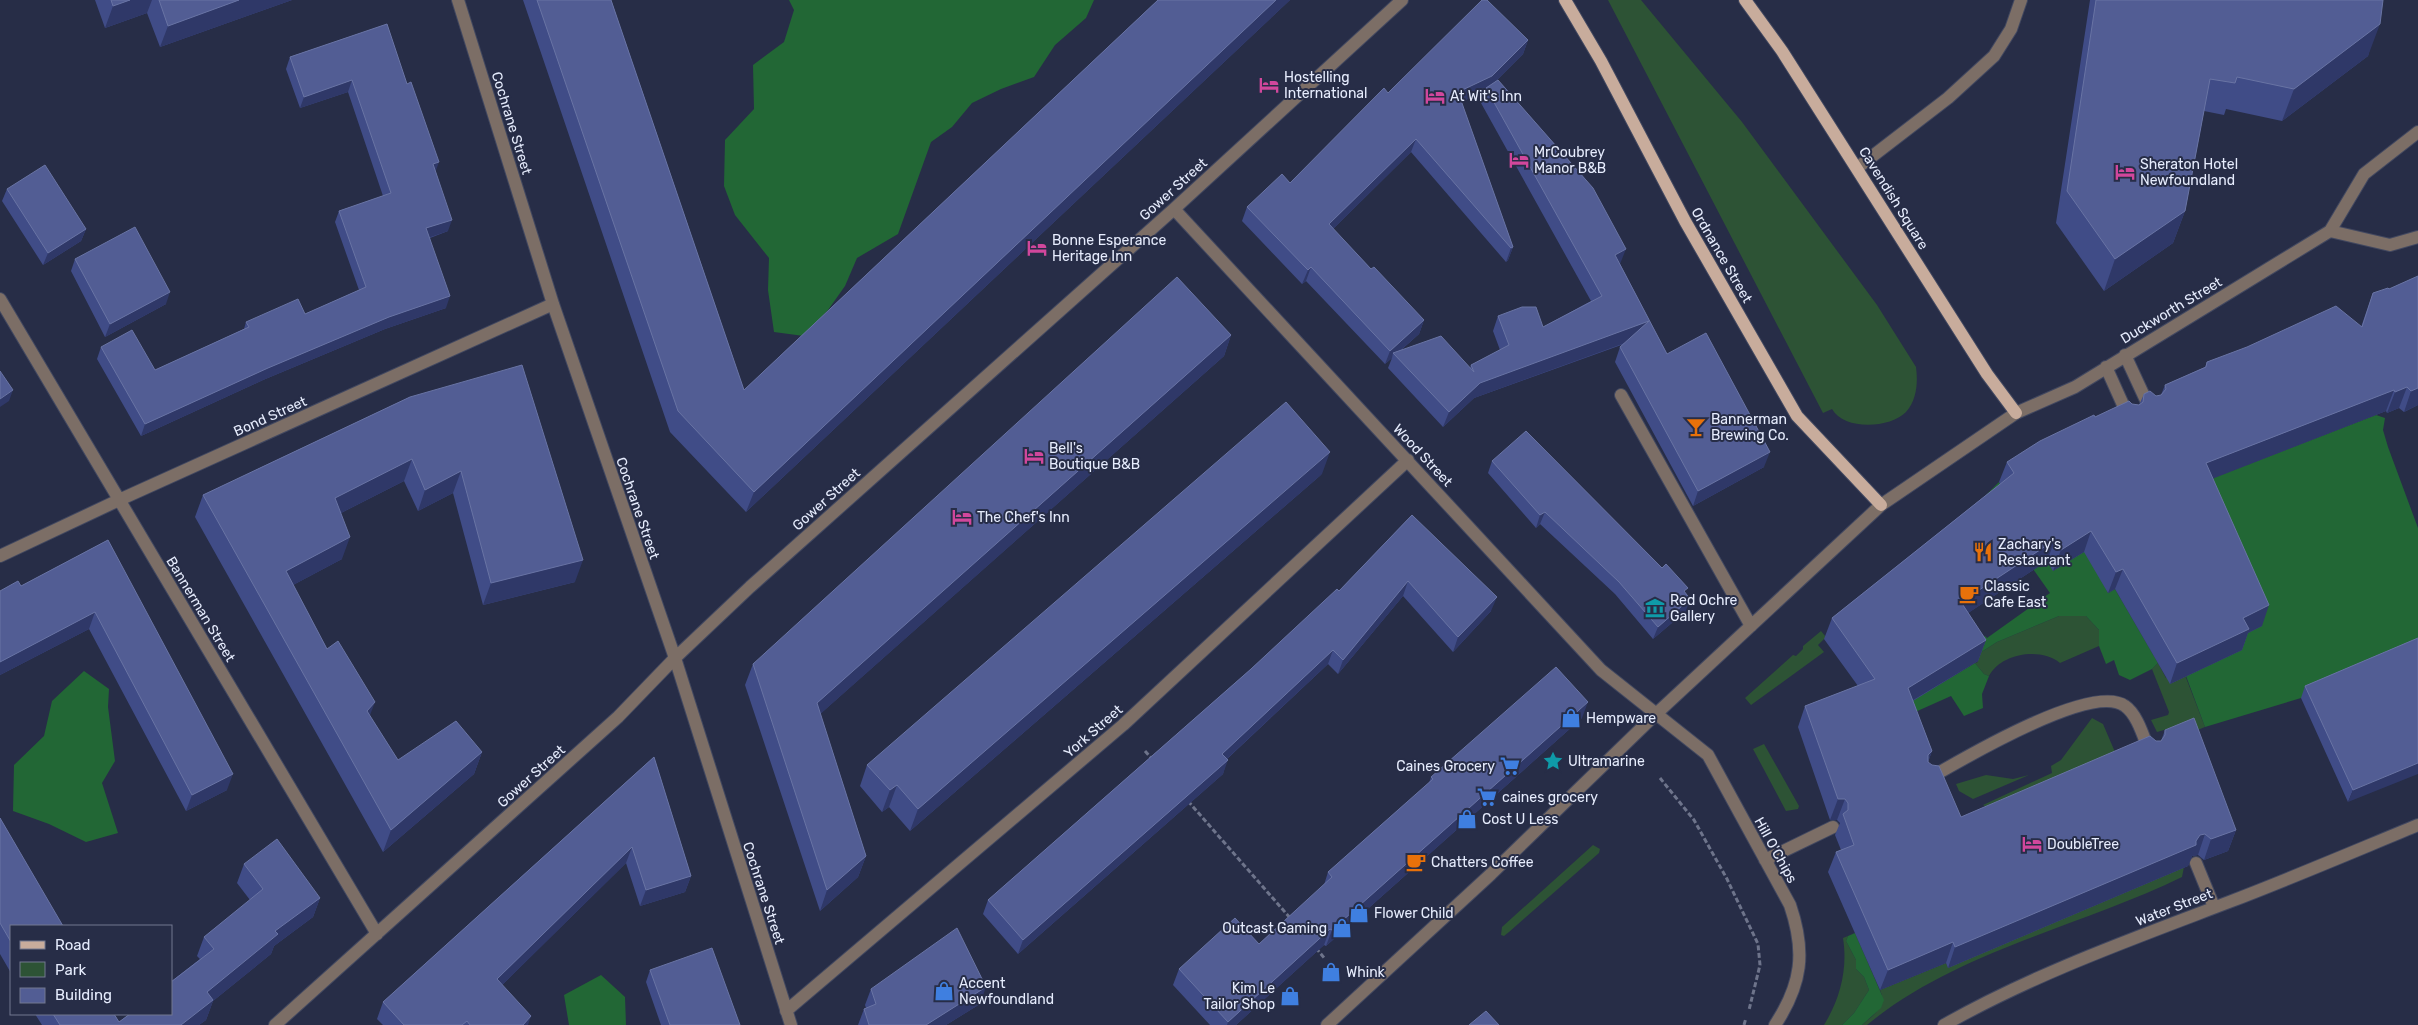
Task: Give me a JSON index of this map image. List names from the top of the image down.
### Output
{
  "streets": {
    "main road": ["Cavendish Square", "Ordnance Street"],
    "street": [
      "Cochrane Street",
      "Gower Street",
      "Duckworth Street",
      "Bond Street",
      "Wood Street",
      "Bannerman Street",
      "York Street",
      "Hill O'Chips",
      "Water Street"
    ]
  },
  "crossings": [
    ["Cochrane Street", "Gower Street"],
    ["Cochrane Street", "Bond Street"],
    ["Cochrane Street", "York Street"],
    ["Gower Street", "Wood Street"],
    ["Gower Street", "Bannerman Street"],
    ["Cavendish Square", "Duckworth Street"],
    ["Ordnance Street", "Duckworth Street"],
    ["Duckworth Street", "Wood Street"],
    ["Duckworth Street", "Hill O'Chips"],
    ["Bond Street", "Bannerman Street"],
    ["Wood Street", "York Street"],
    ["Wood Street", "Hill O'Chips"]
  ],
  "places": {
    "hotel": [
      "Hostelling International",
      "At Wit's Inn",
      "MrCoubrey Manor B&B",
      "Sheraton Hotel Newfoundland",
      "Bonne Esperance Heritage Inn",
      "Bell's Boutique B&B",
      "The Chef's Inn",
      "DoubleTree"
    ],
    "bar": ["Bannerman Brewing Co."],
    "restaurant": ["Zachary's Restaurant"],
    "cafe": ["Classic Cafe East", "Chatters Coffee"],
    "museum": ["Red Ochre Gallery"],
    "shop": [
      "Hempware",
      "Cost U Less",
      "Flower Child",
      "Outcast Gaming",
      "Whink",
      "Accent Newfoundland",
      "Kim Le Tailor Shop"
    ],
    "place": ["Ultramarine"],
    "supermarket": ["Caines Grocery", "caines grocery"]
  },
  "legend": ["Road", "Park", "Building"]
}
